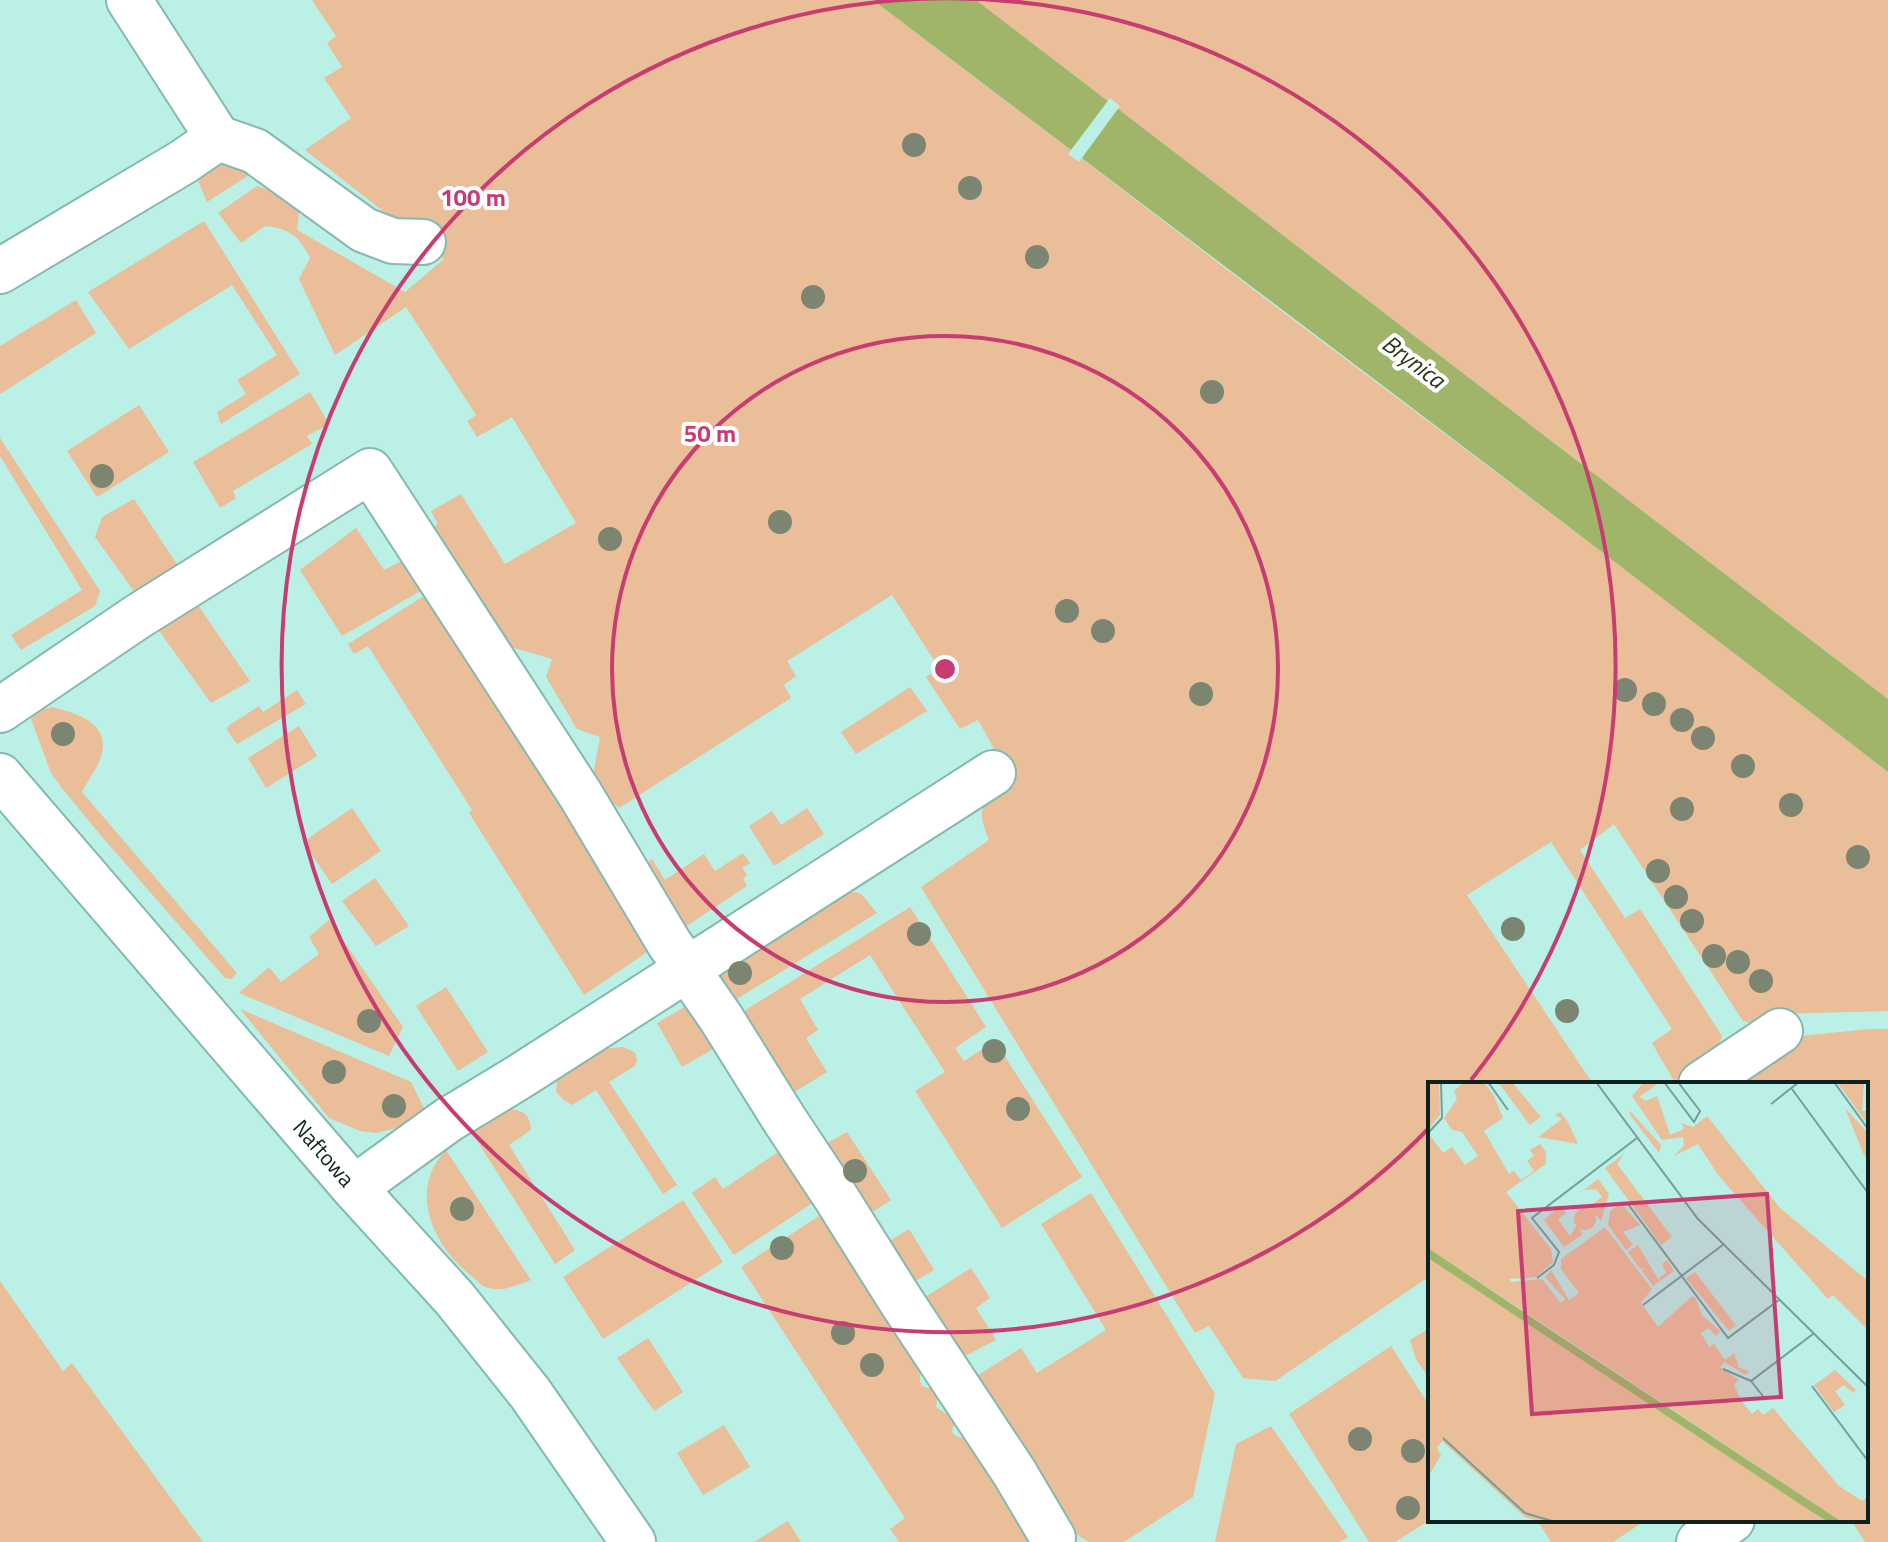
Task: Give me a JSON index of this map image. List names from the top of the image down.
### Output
{
  "streets": {
    "street": ["Naftowa"]
  },
  "water": ["Brynica"],
  "rings": ["100 m", "50 m"]
}
